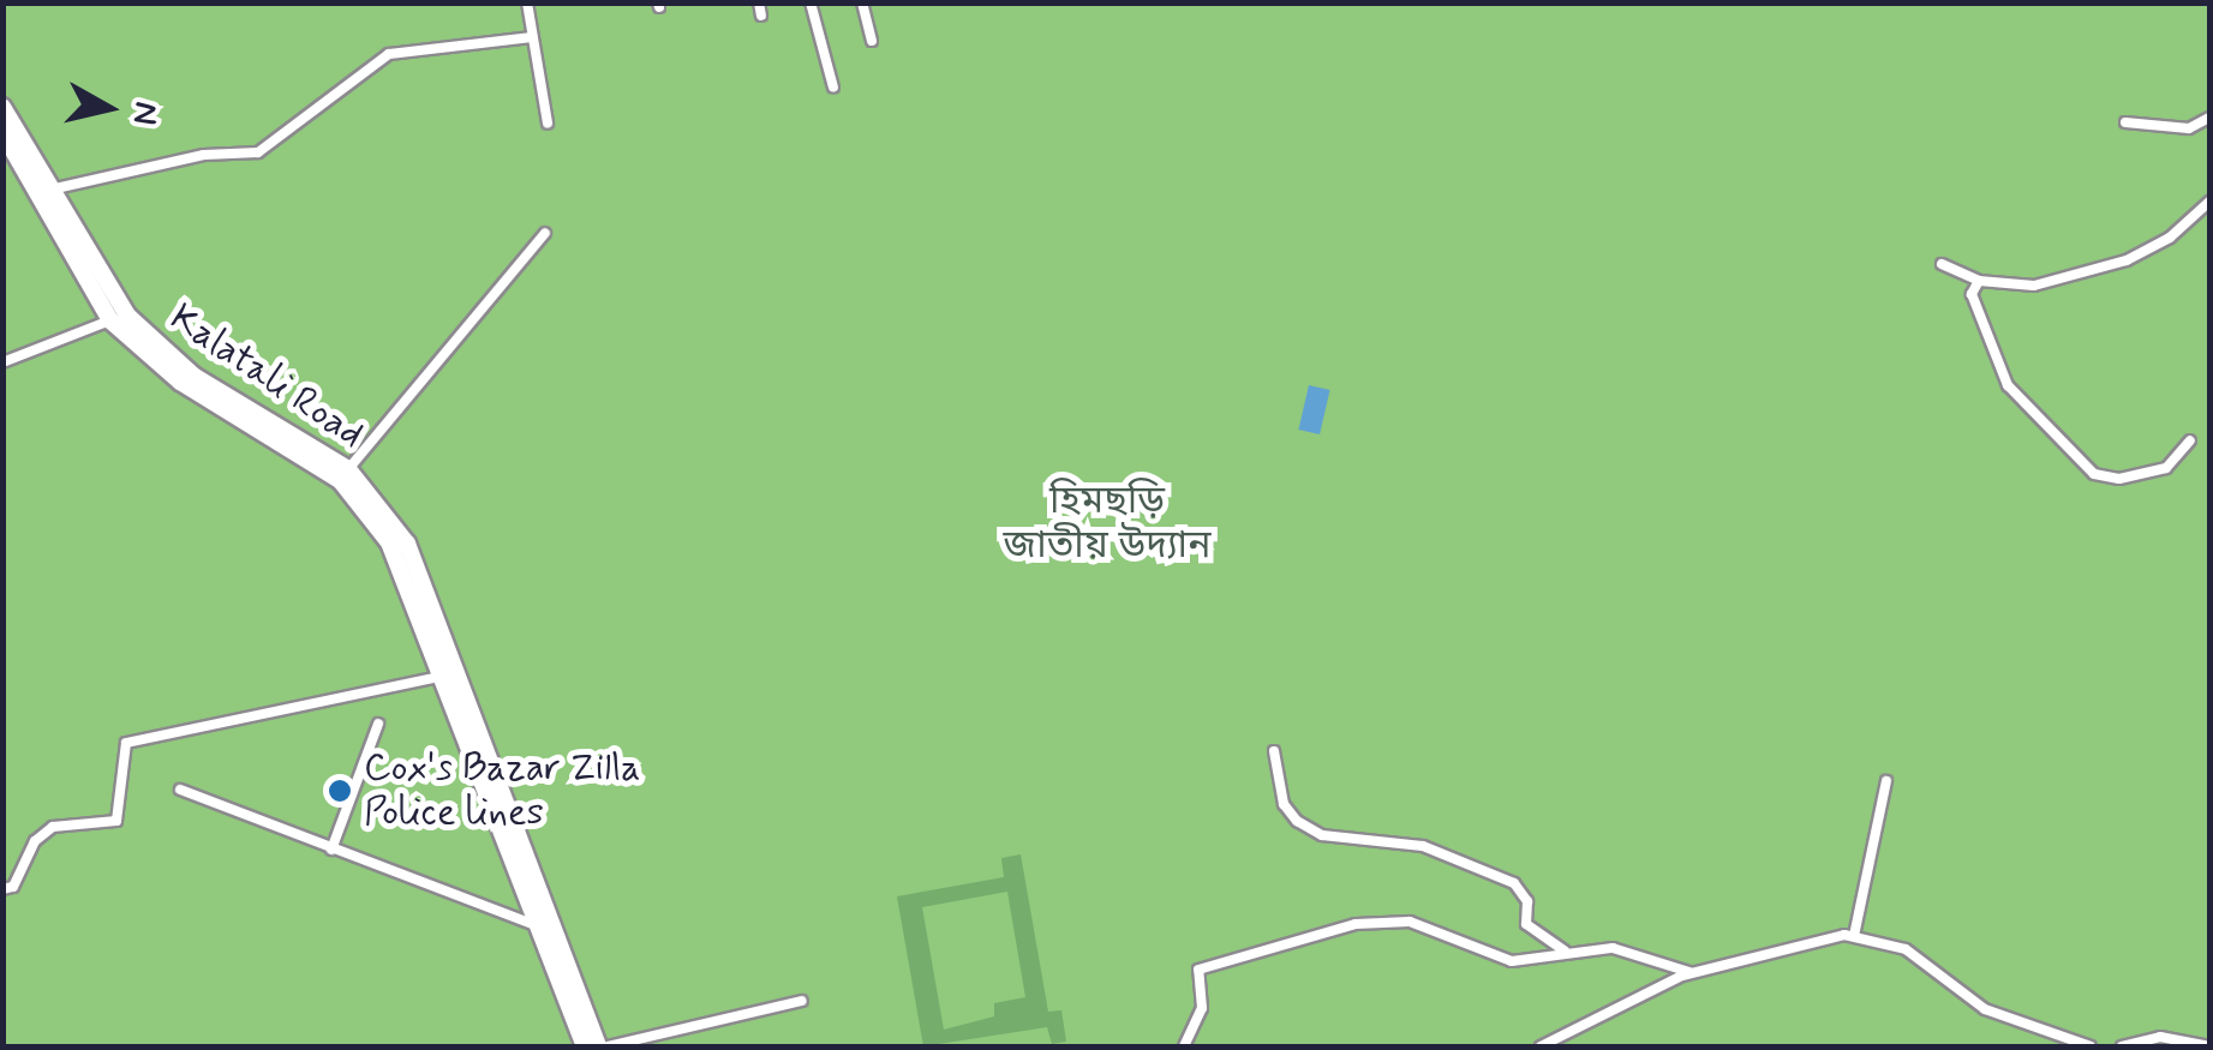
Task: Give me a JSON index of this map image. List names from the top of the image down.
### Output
{
  "streets": {
    "highway": ["Kalatali Road"]
  },
  "parks": ["হিমছড়ি জাতীয় উদ্যান"],
  "places": ["Cox's Bazar Zilla Police lines"],
  "north": "right"
}
